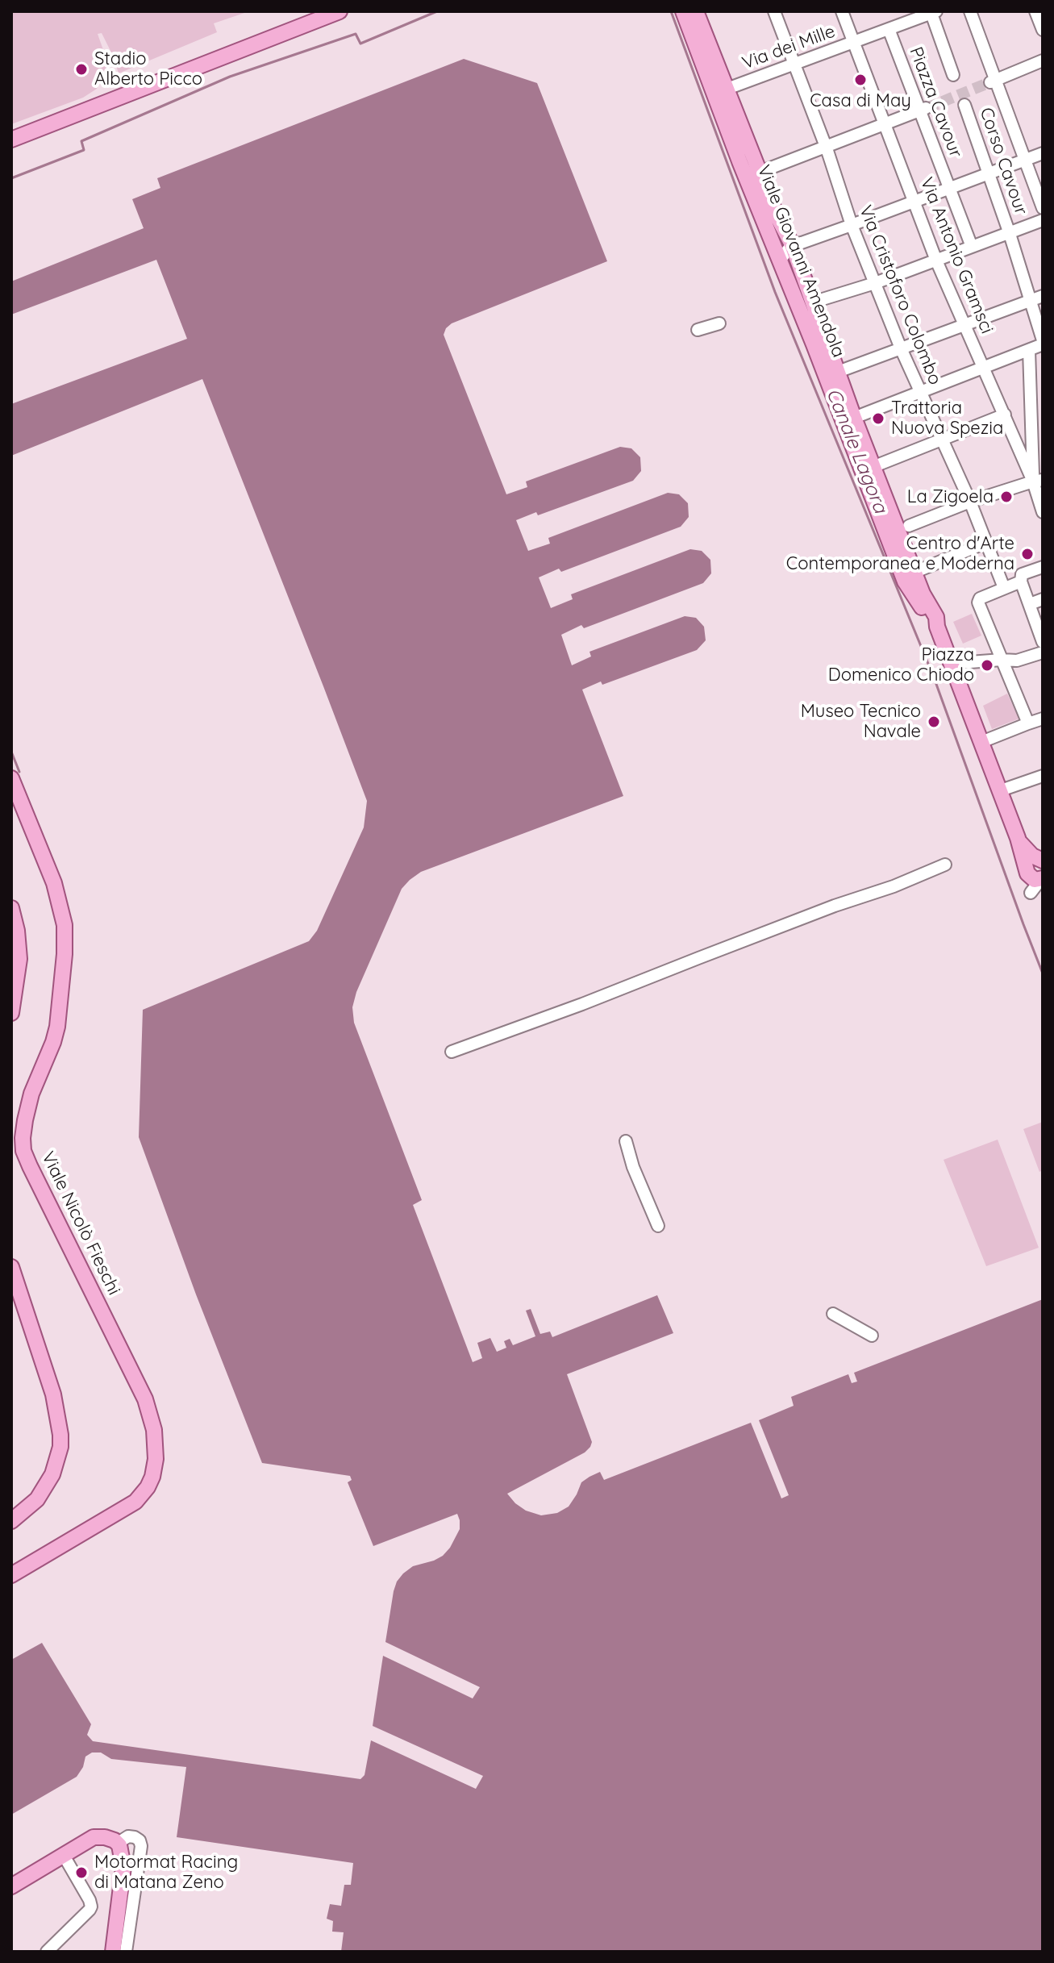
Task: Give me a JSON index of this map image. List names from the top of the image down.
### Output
{
  "streets": {
    "main road": ["Viale Giovanni Amendola", "Viale Nicolò Fieschi"],
    "street": [
      "Via dei Mille",
      "Piazza Cavour",
      "Corso Cavour",
      "Via Antonio Gramsci",
      "Via Cristoforo Colombo"
    ]
  },
  "crossings": [
    ["Via dei Mille", "Piazza Cavour"],
    ["Via dei Mille", "Via Antonio Gramsci"],
    ["Via dei Mille", "Viale Giovanni Amendola"],
    ["Via dei Mille", "Via Cristoforo Colombo"]
  ],
  "water": ["Canale Lagora"],
  "places": [
    "Stadio Alberto Picco",
    "Casa di May",
    "Trattoria Nuova Spezia",
    "La Zigoela",
    "Centro d'Arte Contemporanea e Moderna",
    "Piazza Domenico Chiodo",
    "Museo Tecnico Navale",
    "Motormat Racing di Matana Zeno"
  ]
}
